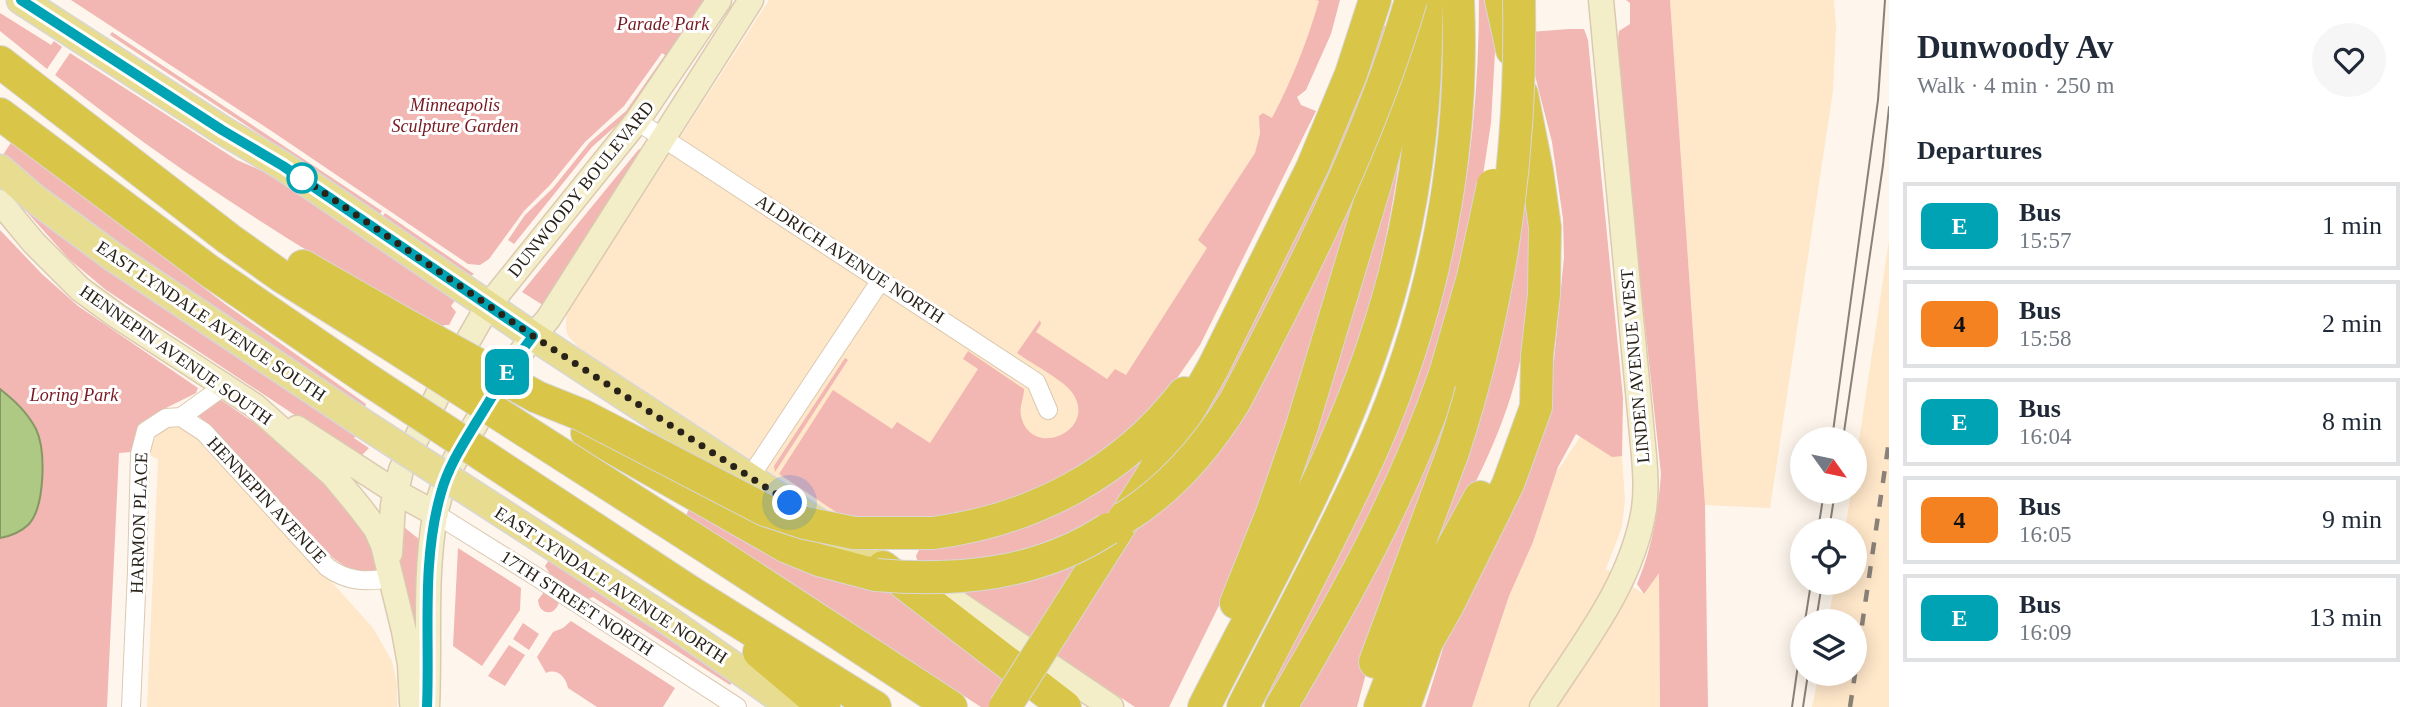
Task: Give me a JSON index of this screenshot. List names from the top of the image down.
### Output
{
  "streets": {
    "main road": [
      "DUNWOODY BOULEVARD",
      "EAST LYNDALE AVENUE SOUTH",
      "HENNEPIN AVENUE SOUTH",
      "LINDEN AVENUE WEST",
      "EAST LYNDALE AVENUE NORTH"
    ],
    "street": [
      "ALDRICH AVENUE NORTH",
      "HENNEPIN AVENUE",
      "HARMON PLACE",
      "17TH STREET NORTH"
    ]
  },
  "crossings": [
    ["DUNWOODY BOULEVARD", "ALDRICH AVENUE NORTH"],
    ["DUNWOODY BOULEVARD", "HENNEPIN AVENUE SOUTH"],
    ["DUNWOODY BOULEVARD", "HENNEPIN AVENUE"],
    ["DUNWOODY BOULEVARD", "17TH STREET NORTH"],
    ["EAST LYNDALE AVENUE SOUTH", "EAST LYNDALE AVENUE NORTH"],
    ["HENNEPIN AVENUE SOUTH", "HENNEPIN AVENUE"],
    ["HENNEPIN AVENUE SOUTH", "HARMON PLACE"],
    ["HENNEPIN AVENUE", "HARMON PLACE"]
  ],
  "parks": ["Parade Park", "Minneapolis Sculpture Garden", "Loring Park"],
  "lines": ["bus line E"],
  "north": "bottom right",
  "page": {
    "on_map": "E",
    "heading": [
      ["Dunwoody Av", "Walk · 4 min · 250 m"],
      "Departures"
    ],
    "list": [
      {
        "mark": "E",
        "name": "Bus",
        "note": "15:57",
        "value": "1 min"
      },
      {
        "mark": "4",
        "name": "Bus",
        "note": "15:58",
        "value": "2 min"
      },
      {
        "mark": "E",
        "name": "Bus",
        "note": "16:04",
        "value": "8 min"
      },
      {
        "mark": "4",
        "name": "Bus",
        "note": "16:05",
        "value": "9 min"
      },
      {
        "mark": "E",
        "name": "Bus",
        "note": "16:09",
        "value": "13 min"
      }
    ]
  }
}
